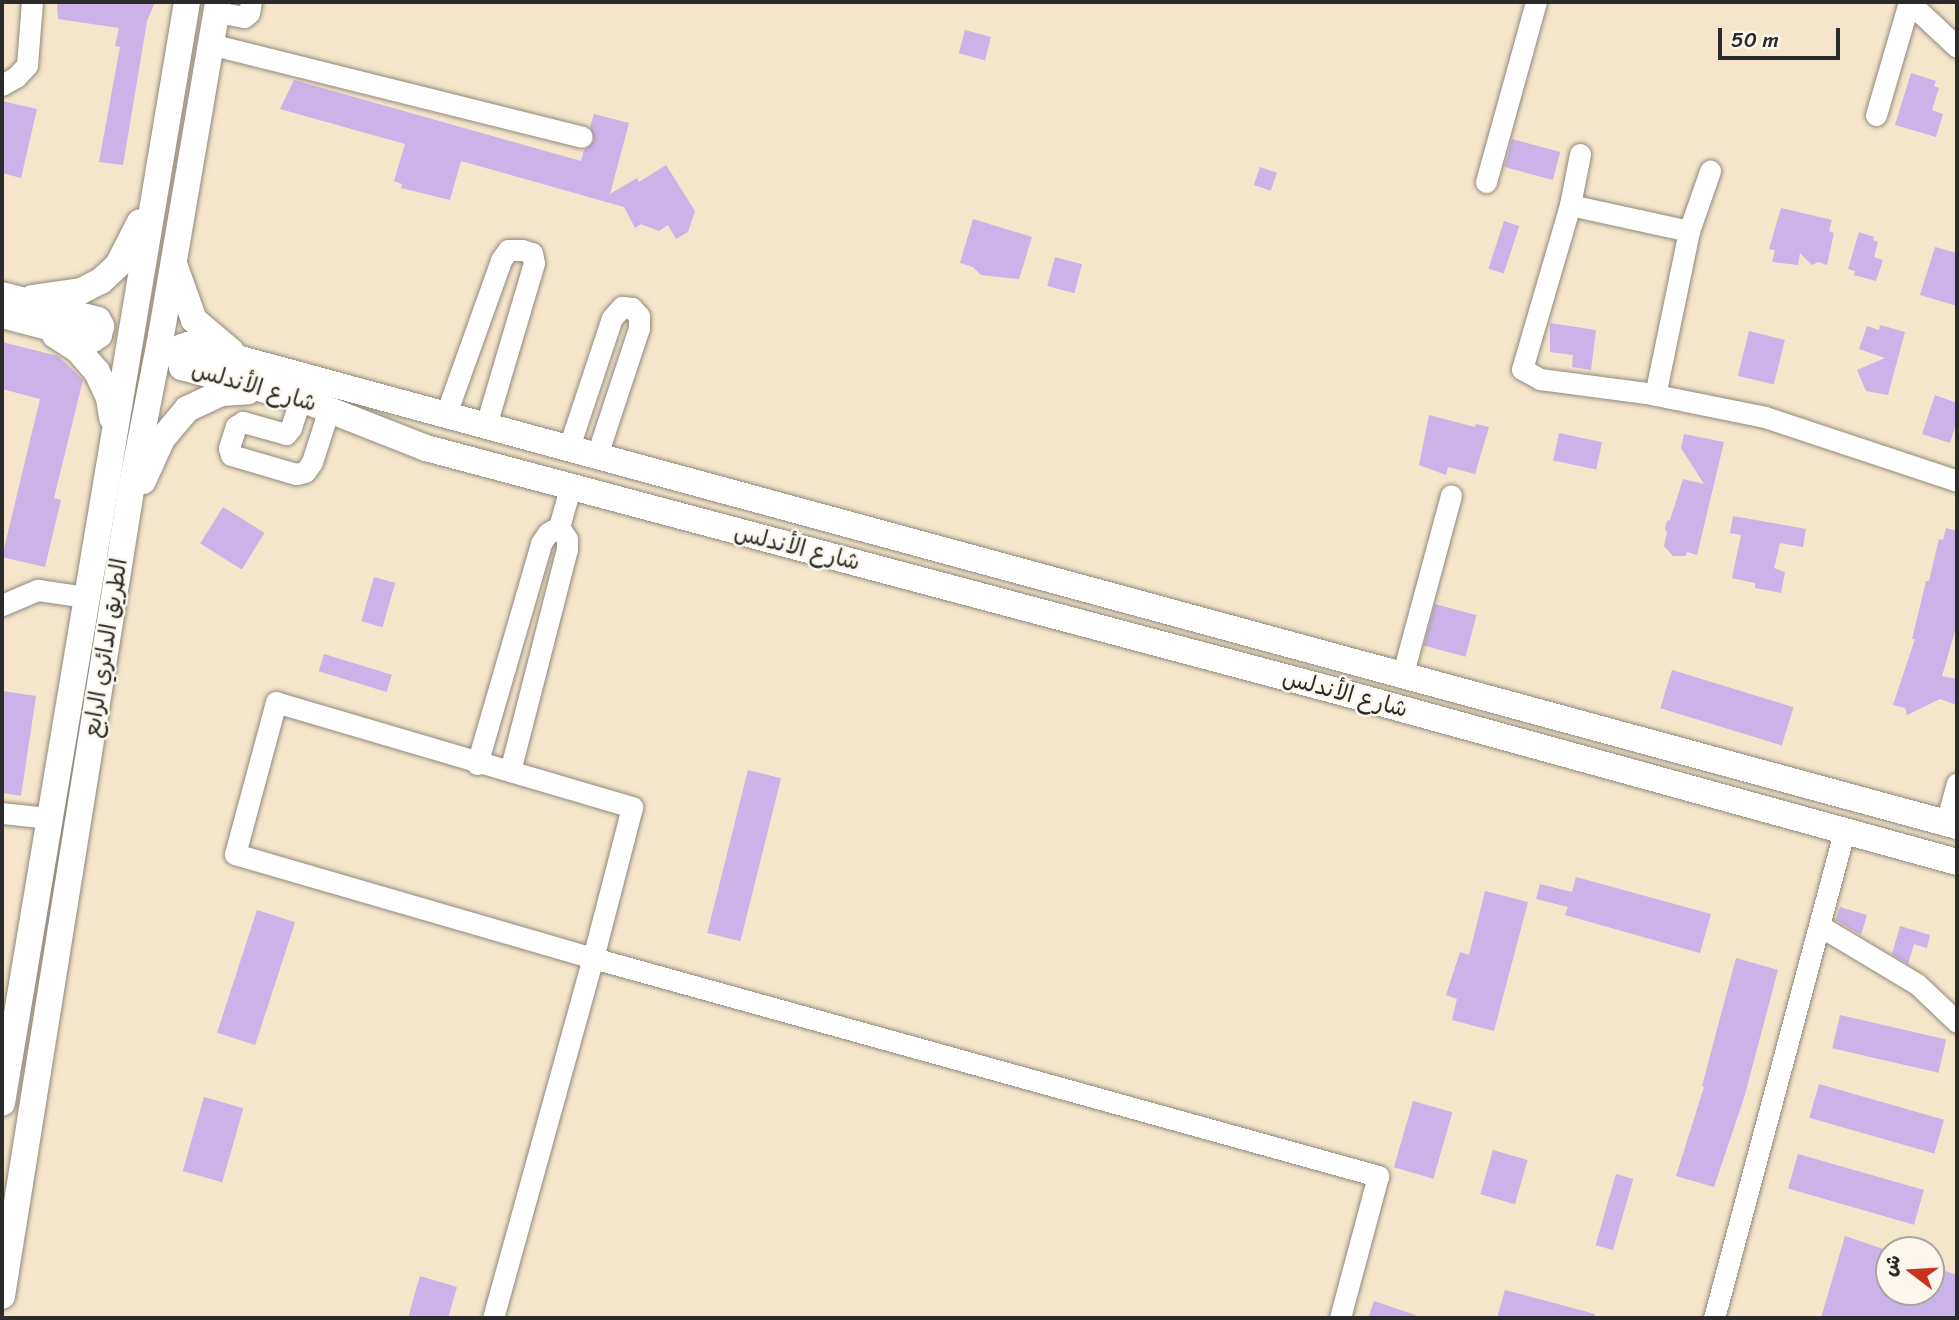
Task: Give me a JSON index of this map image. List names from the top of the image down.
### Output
{
  "streets": {
    "main road": ["شارع الأندلس", "الطريق الدائري الرابع"]
  },
  "scale_bar": "50 m",
  "north": "left"
}
